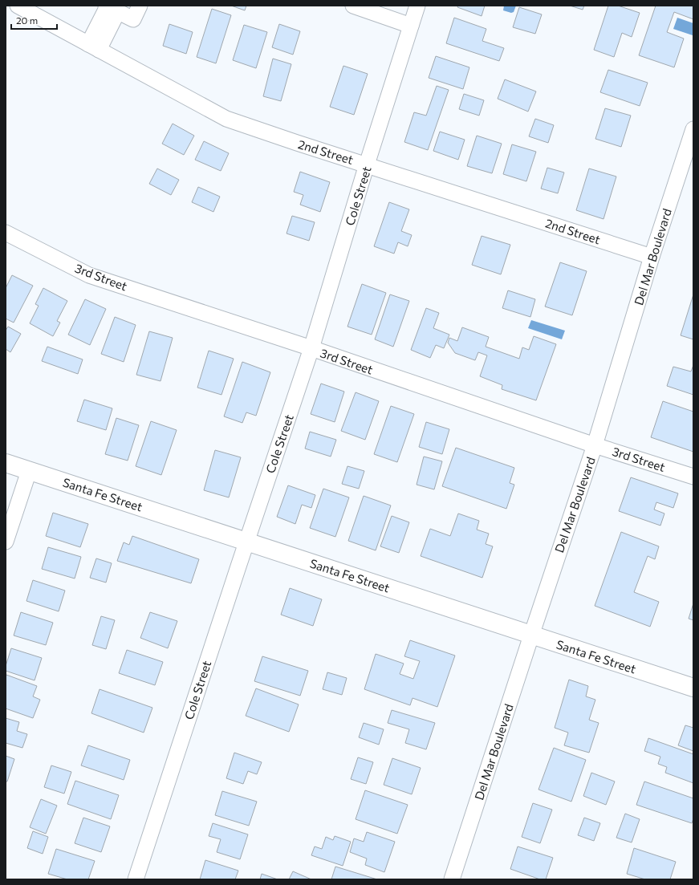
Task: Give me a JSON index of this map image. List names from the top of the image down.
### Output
{
  "streets": {
    "main road": ["Santa Fe Street"],
    "street": [
      "2nd Street",
      "Cole Street",
      "Del Mar Boulevard",
      "3rd Street"
    ]
  },
  "crossings": [
    ["2nd Street", "Cole Street"],
    ["2nd Street", "Del Mar Boulevard"],
    ["Cole Street", "3rd Street"],
    ["Cole Street", "Santa Fe Street"],
    ["Del Mar Boulevard", "3rd Street"],
    ["Del Mar Boulevard", "Santa Fe Street"]
  ],
  "scale_bar": "20 m"
}
